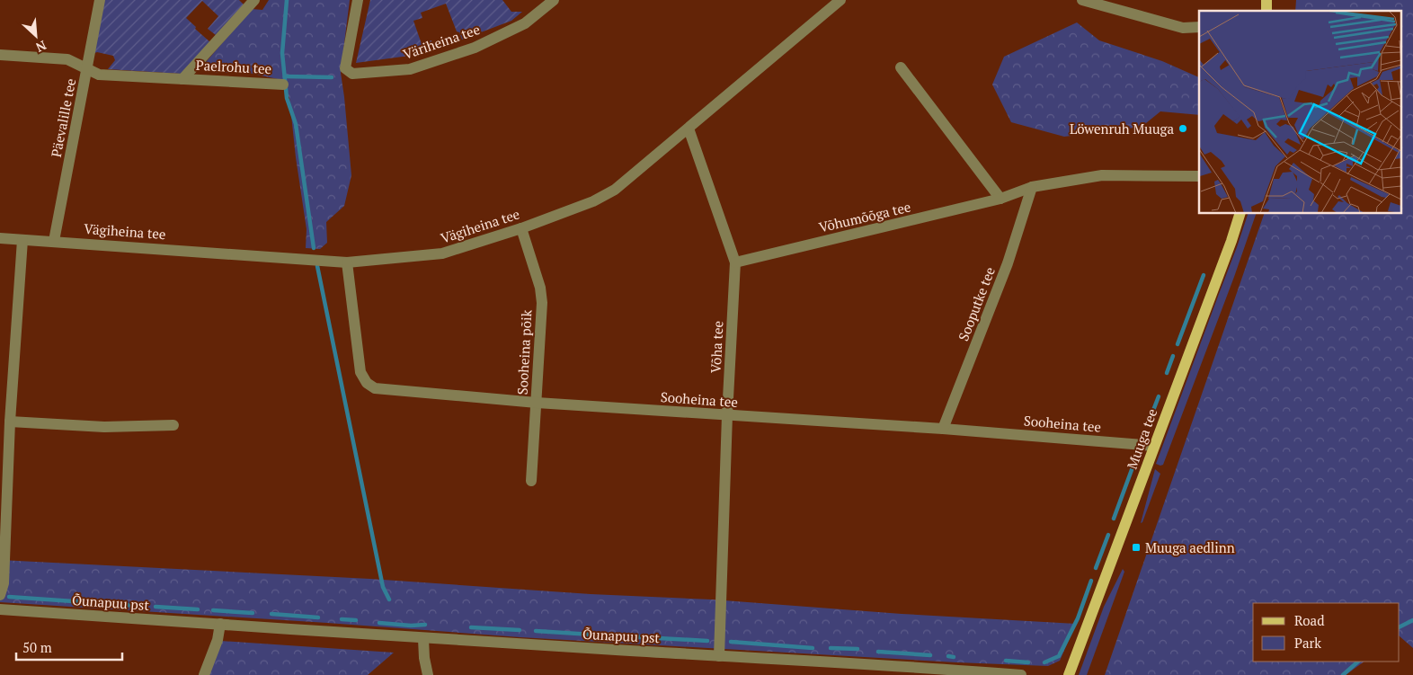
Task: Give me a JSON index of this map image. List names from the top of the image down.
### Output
{
  "streets": {
    "main road": ["Muuga tee"],
    "street": [
      "Väriheina tee",
      "Paelrohu tee",
      "Päevalille tee",
      "Võhumõõga tee",
      "Vägiheina tee",
      "Sooputke tee",
      "Võha tee",
      "Sooheina põik",
      "Sooheina tee",
      "Õunapuu pst"
    ]
  },
  "crossings": [
    ["Paelrohu tee", "Päevalille tee"],
    ["Päevalille tee", "Vägiheina tee"],
    ["Võhumõõga tee", "Sooputke tee"],
    ["Võhumõõga tee", "Võha tee"],
    ["Vägiheina tee", "Võha tee"],
    ["Vägiheina tee", "Sooheina põik"],
    ["Vägiheina tee", "Sooheina tee"],
    ["Sooputke tee", "Sooheina tee"],
    ["Võha tee", "Sooheina tee"],
    ["Võha tee", "Õunapuu pst"],
    ["Sooheina põik", "Sooheina tee"],
    ["Sooheina tee", "Muuga tee"]
  ],
  "places": {
    "other": ["Löwenruh Muuga"],
    "transit": ["Muuga aedlinn"]
  },
  "legend": ["Road", "Park"],
  "scale_bar": "50 m",
  "north": "bottom right"
}
